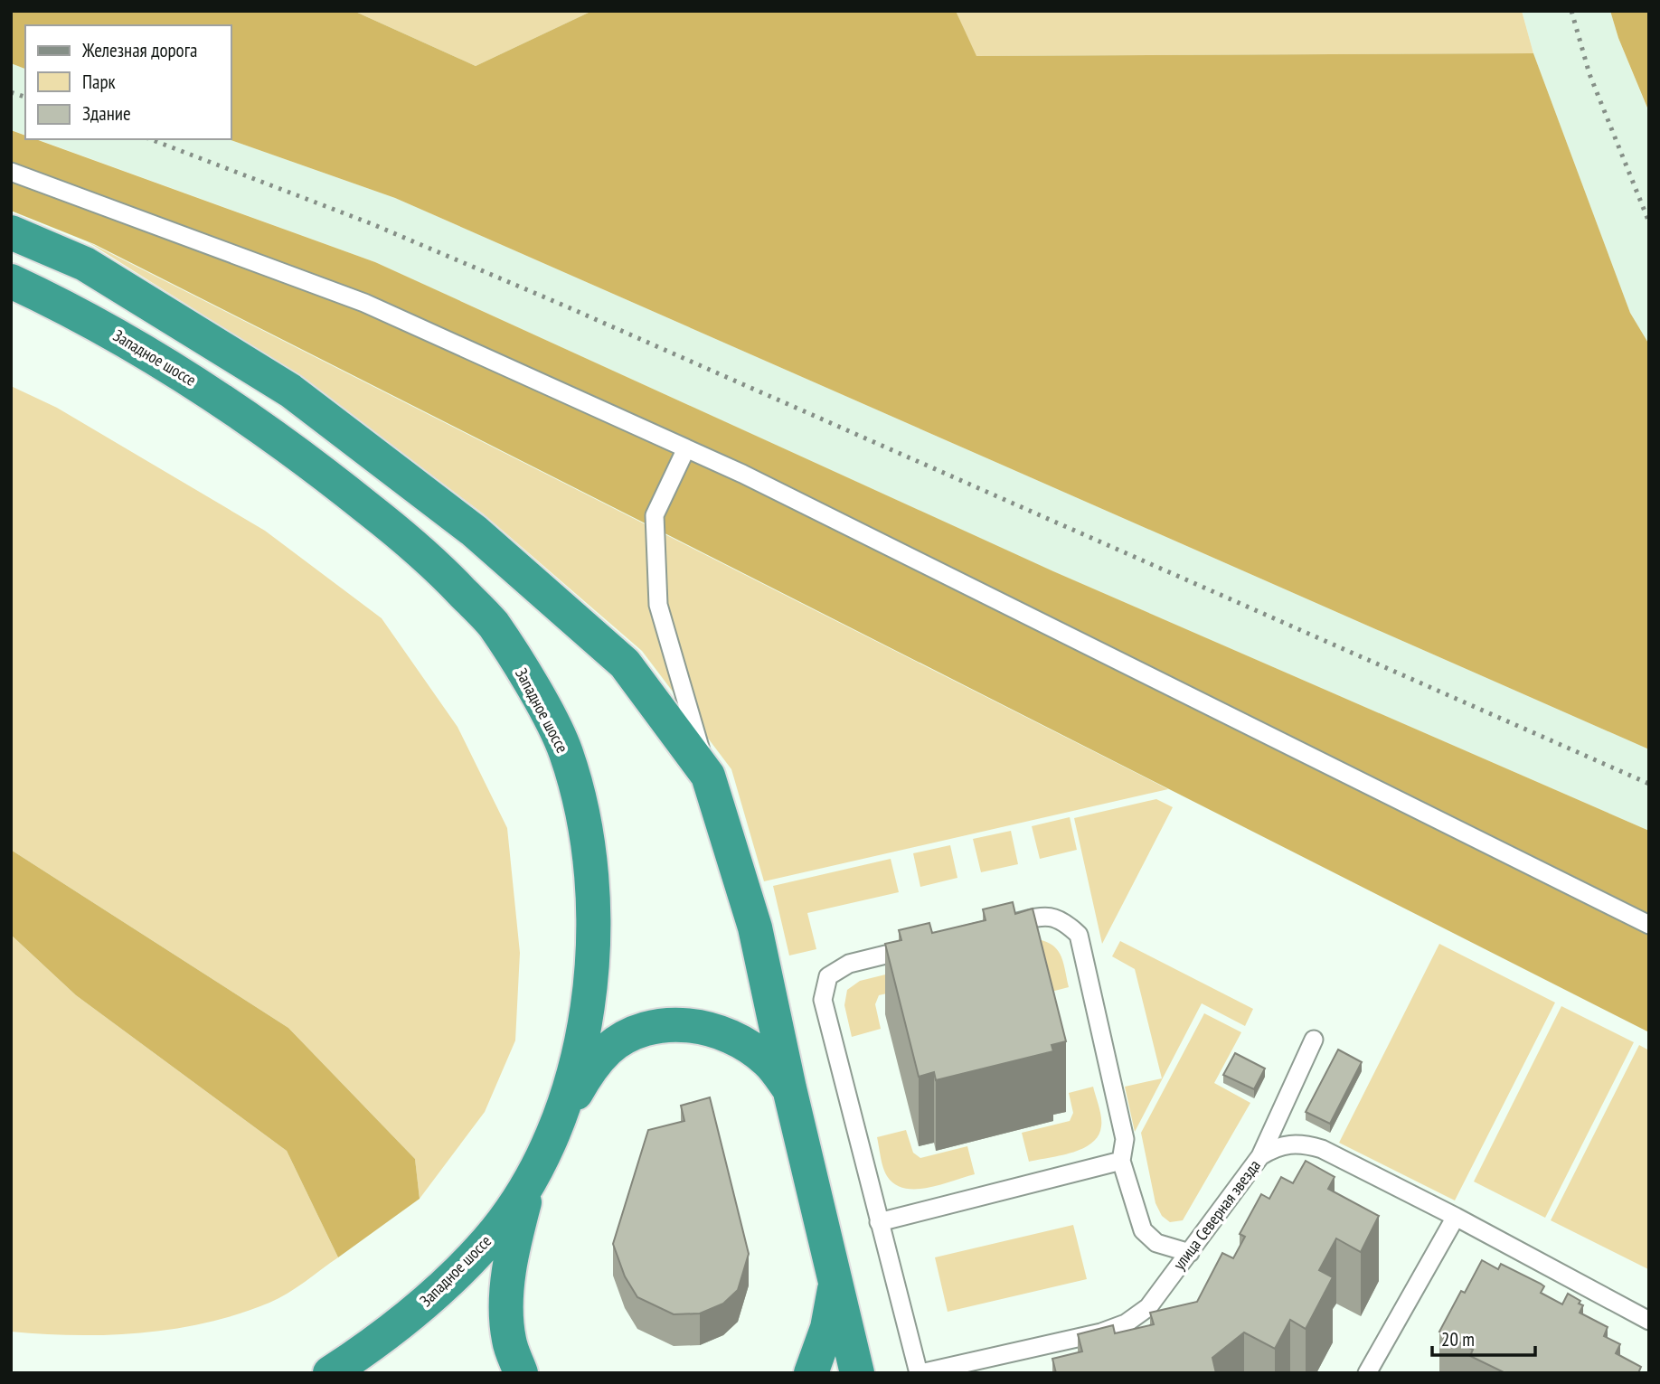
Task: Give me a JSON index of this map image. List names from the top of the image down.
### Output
{
  "streets": {
    "highway": ["Западное шоссе"],
    "lane": ["улица Северная звезда"]
  },
  "legend": ["Железная дорога", "Парк", "Здание"],
  "scale_bar": "20 m"
}
